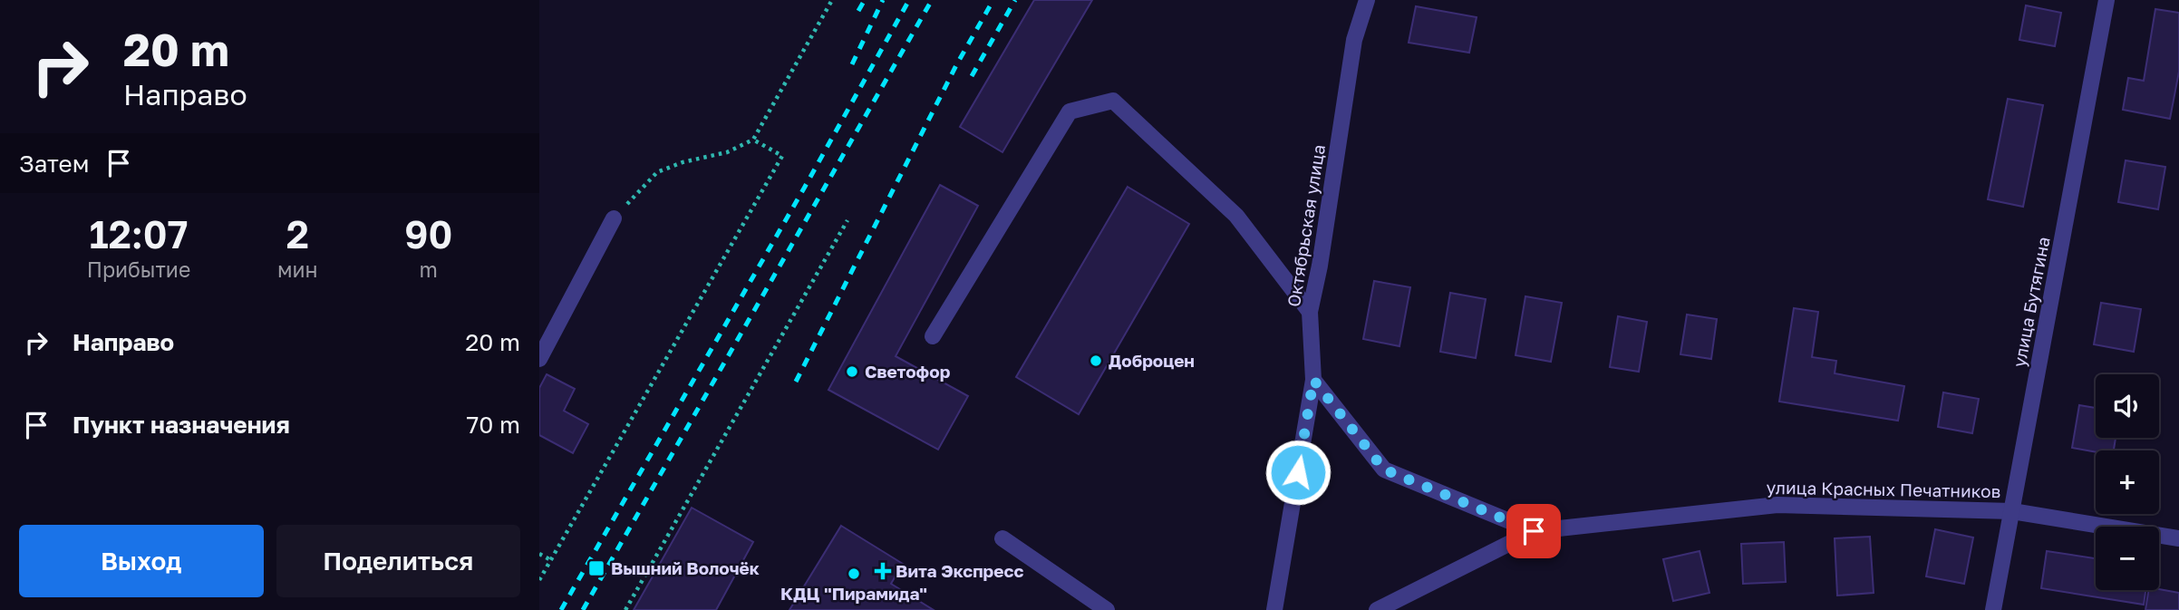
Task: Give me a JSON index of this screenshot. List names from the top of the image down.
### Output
{
  "streets": {
    "street": ["Октябрьская улица", "улица Бутягина", "улица Красных Печатников"]
  },
  "crossings": [
    ["улица Бутягина", "улица Красных Печатников"]
  ],
  "places": {
    "other": ["Доброцен", "Светофор", "КДЦ \"Пирамида\""],
    "transit": ["Вышний Волочёк"],
    "health": ["Вита Экспресс"]
  },
  "page": {
    "turn": ["20 m", "Направо"],
    "then": "Затем",
    "eta": [
      "12:07",
      "Прибытие",
      "2",
      "мин",
      "90",
      "m"
    ],
    "list": [
      {
        "name": "Направо",
        "value": "20 m"
      },
      {
        "name": "Пункт назначения",
        "value": "70 m"
      }
    ],
    "map_buttons": ["+", "−"],
    "buttons": ["Выход", "Поделиться"]
  }
}
